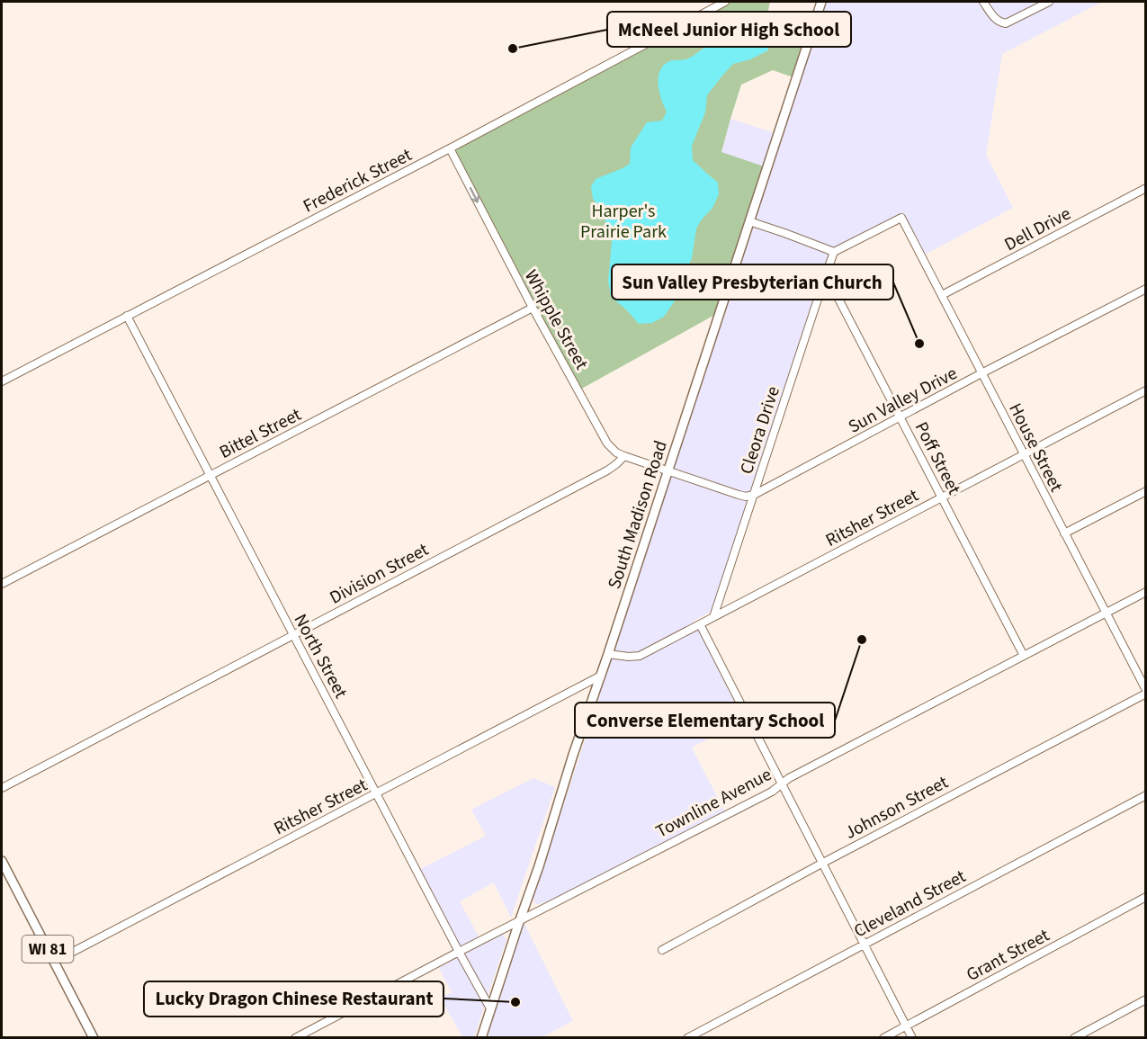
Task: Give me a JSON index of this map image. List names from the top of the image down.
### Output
{
  "streets": {
    "main road": ["South Madison Road", "WI 81"],
    "street": [
      "Frederick Street",
      "Dell Drive",
      "Whipple Street",
      "Sun Valley Drive",
      "Cleora Drive",
      "Bittel Street",
      "House Street",
      "Poff Street",
      "Ritsher Street",
      "Division Street",
      "North Street",
      "Townline Avenue",
      "Johnson Street",
      "Cleveland Street",
      "Grant Street"
    ]
  },
  "crossings": [
    ["Frederick Street", "Whipple Street"],
    ["Frederick Street", "North Street"],
    ["Dell Drive", "House Street"],
    ["Whipple Street", "Bittel Street"],
    ["Whipple Street", "South Madison Road"],
    ["Whipple Street", "Division Street"],
    ["Sun Valley Drive", "Cleora Drive"],
    ["Sun Valley Drive", "House Street"],
    ["Sun Valley Drive", "Poff Street"],
    ["Cleora Drive", "House Street"],
    ["Cleora Drive", "Poff Street"],
    ["Cleora Drive", "Ritsher Street"],
    ["Bittel Street", "North Street"],
    ["House Street", "Ritsher Street"],
    ["House Street", "Townline Avenue"],
    ["House Street", "Johnson Street"],
    ["Poff Street", "Ritsher Street"],
    ["Poff Street", "Townline Avenue"],
    ["South Madison Road", "Ritsher Street"],
    ["South Madison Road", "North Street"],
    ["South Madison Road", "Townline Avenue"],
    ["Ritsher Street", "North Street"],
    ["Ritsher Street", "WI 81"],
    ["Division Street", "North Street"],
    ["North Street", "Townline Avenue"]
  ],
  "one_way": ["Whipple Street"],
  "parks": ["Harper's Prairie Park"],
  "places": [
    "McNeel Junior High School",
    "Sun Valley Presbyterian Church",
    "Converse Elementary School",
    "Lucky Dragon Chinese Restaurant"
  ]
}
